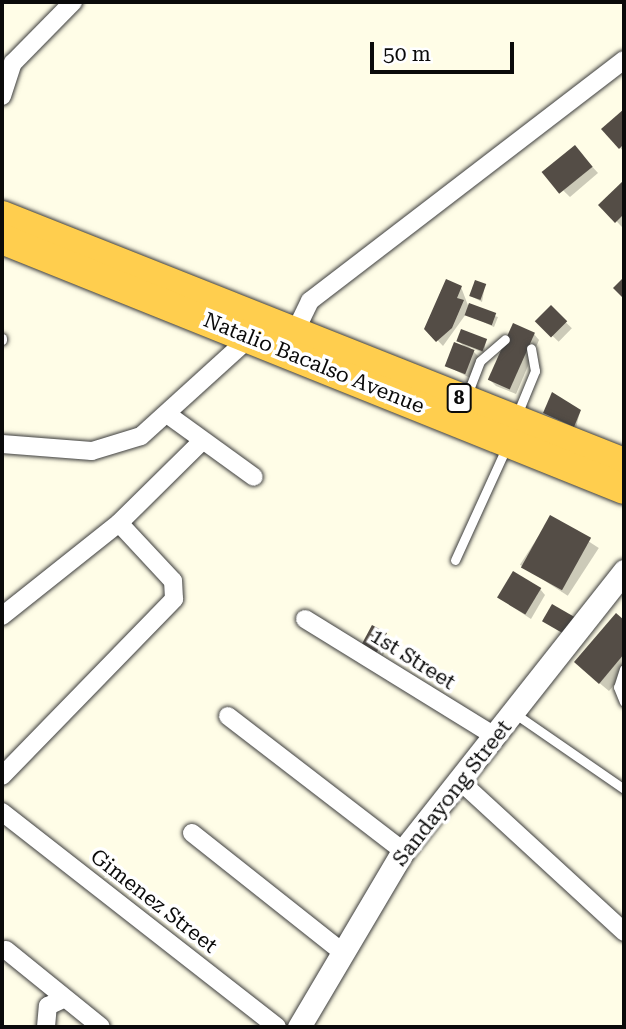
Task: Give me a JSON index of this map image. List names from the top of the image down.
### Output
{
  "streets": {
    "highway": ["Natalio Bacalso Avenue", "8"],
    "street": ["1st Street", "Sandayong Street", "Gimenez Street"]
  },
  "crossings": [
    ["1st Street", "Sandayong Street"]
  ],
  "scale_bar": "50 m"
}
